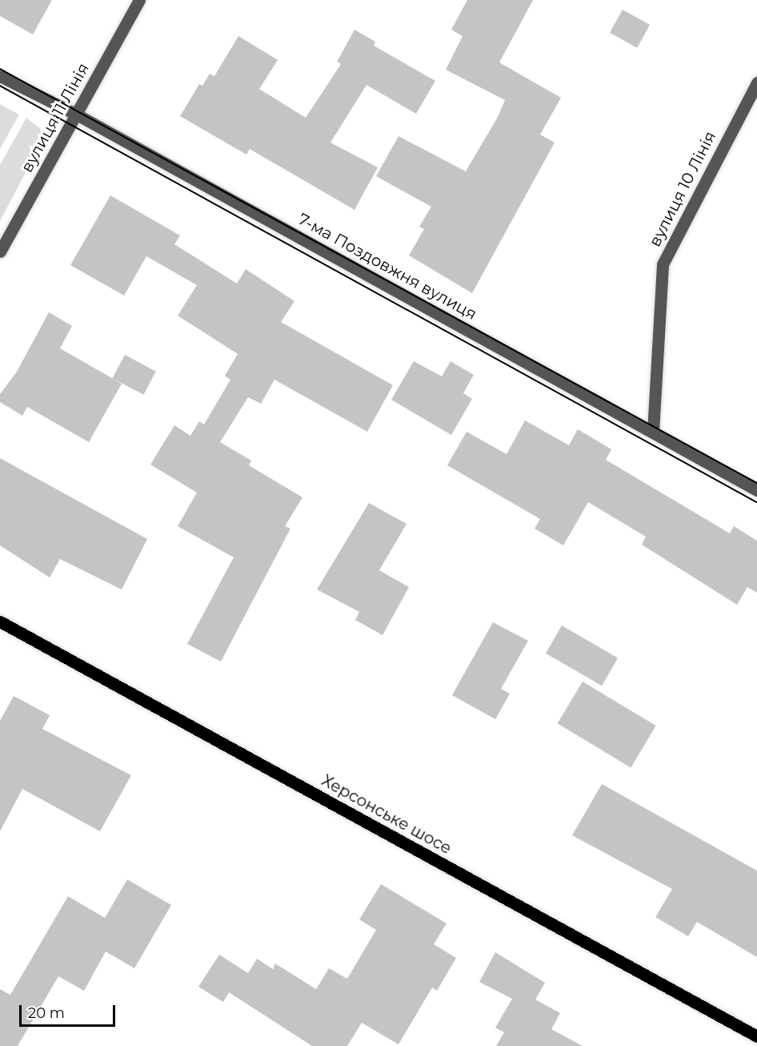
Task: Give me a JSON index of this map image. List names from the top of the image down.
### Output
{
  "streets": {
    "main road": ["Херсонське шосе"],
    "street": ["вулиця 11 Лінія", "вулиця 10 Лінія", "7-ма Поздовжня вулиця"]
  },
  "crossings": [
    ["вулиця 11 Лінія", "7-ма Поздовжня вулиця"],
    ["вулиця 10 Лінія", "7-ма Поздовжня вулиця"]
  ],
  "scale_bar": "20 m"
}
